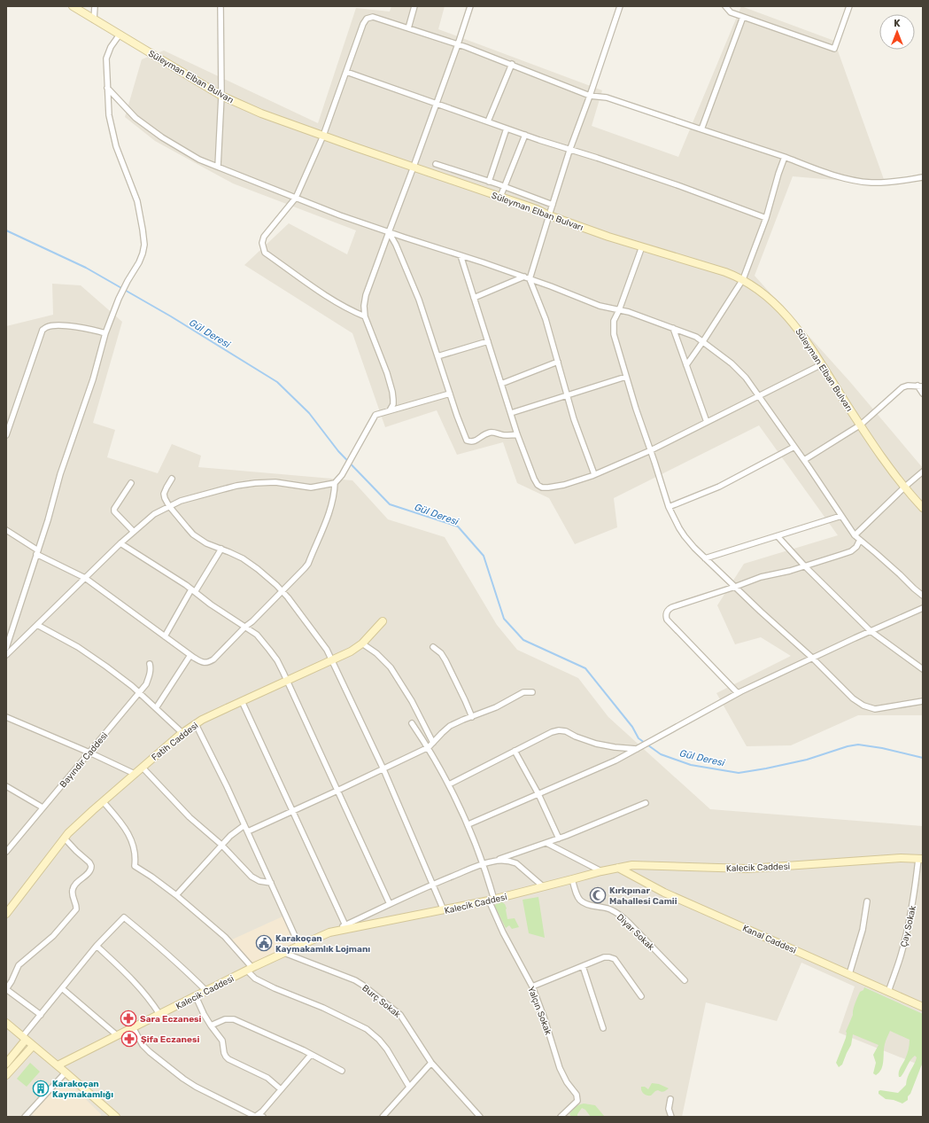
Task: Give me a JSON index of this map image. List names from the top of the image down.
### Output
{
  "streets": {
    "street": [
      "Süleyman Elban Bulvarı",
      "Fatih Caddesi",
      "Bayındır Caddesi",
      "Kalecik Caddesi",
      "Çay Sokak",
      "Diyar Sokak",
      "Kanal Caddesi",
      "Burç Sokak",
      "Yalçın Sokak"
    ]
  },
  "crossings": [
    ["Kalecik Caddesi", "Çay Sokak"],
    ["Kalecik Caddesi", "Diyar Sokak"],
    ["Kalecik Caddesi", "Kanal Caddesi"],
    ["Kalecik Caddesi", "Burç Sokak"],
    ["Kalecik Caddesi", "Yalçın Sokak"],
    ["Çay Sokak", "Kanal Caddesi"]
  ],
  "water": ["Gül Deresi"],
  "places": {
    "mosque": ["Kırkpınar Mahallesi Camii"],
    "public building": ["Karakoçan Kaymakamlık Lojmanı"],
    "pharmacy": ["Sara Eczanesi", "Şifa Eczanesi"],
    "building": ["Karakoçan Kaymakamlığı"]
  },
  "north": "top"
}
